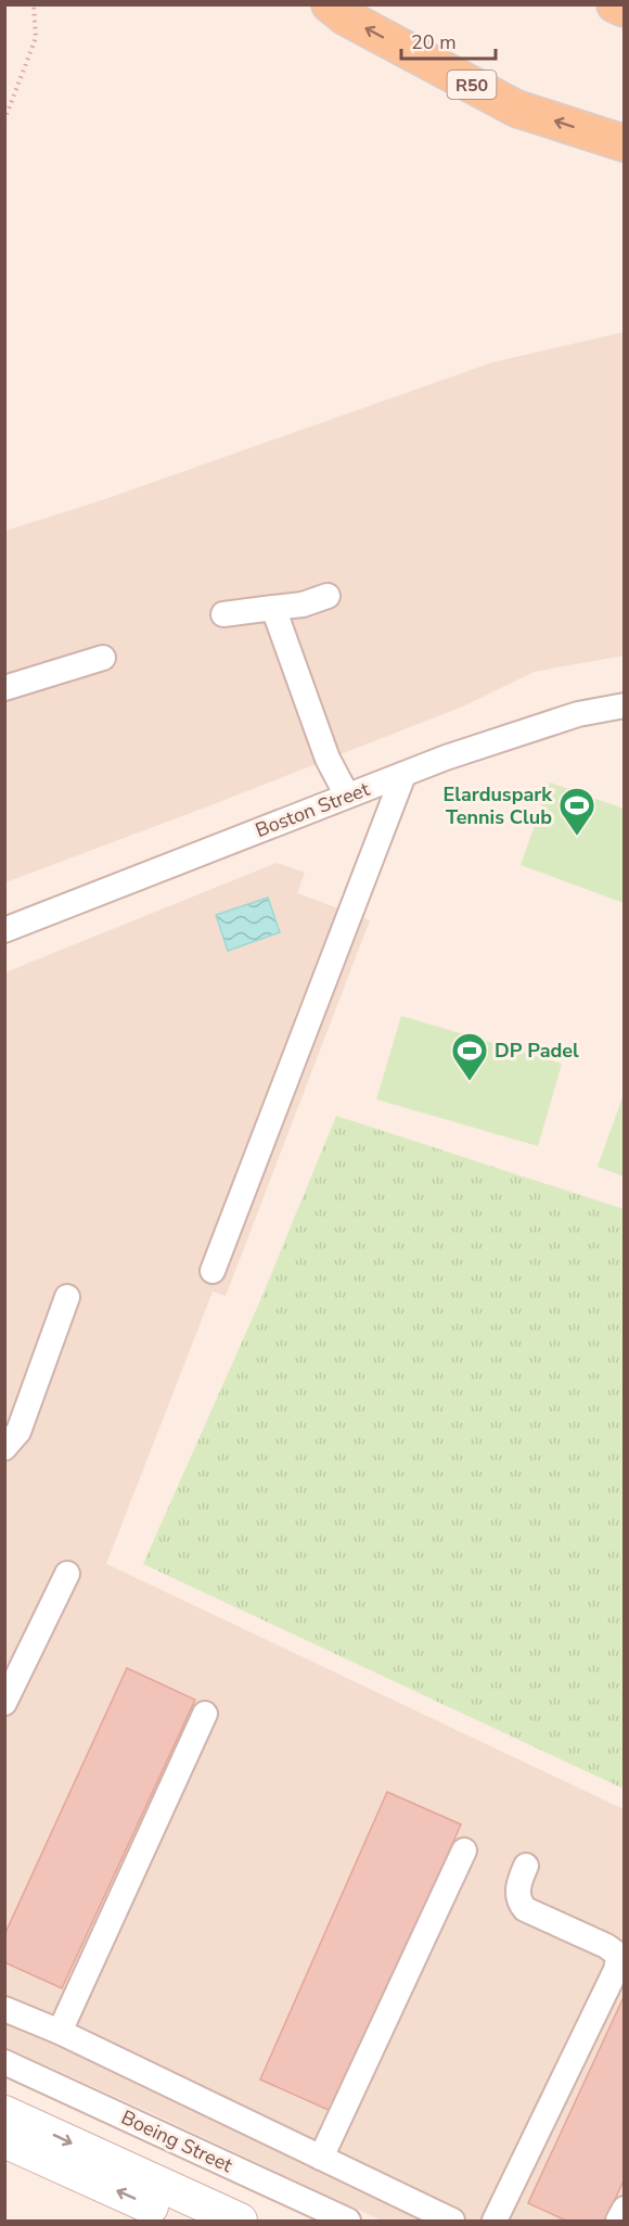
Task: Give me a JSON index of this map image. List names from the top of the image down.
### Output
{
  "streets": {
    "main road": ["R50"],
    "street": ["Boston Street", "Boeing Street"]
  },
  "places": {
    "sports": ["Elarduspark Tennis Club", "DP Padel"]
  },
  "scale_bar": "20 m"
}
